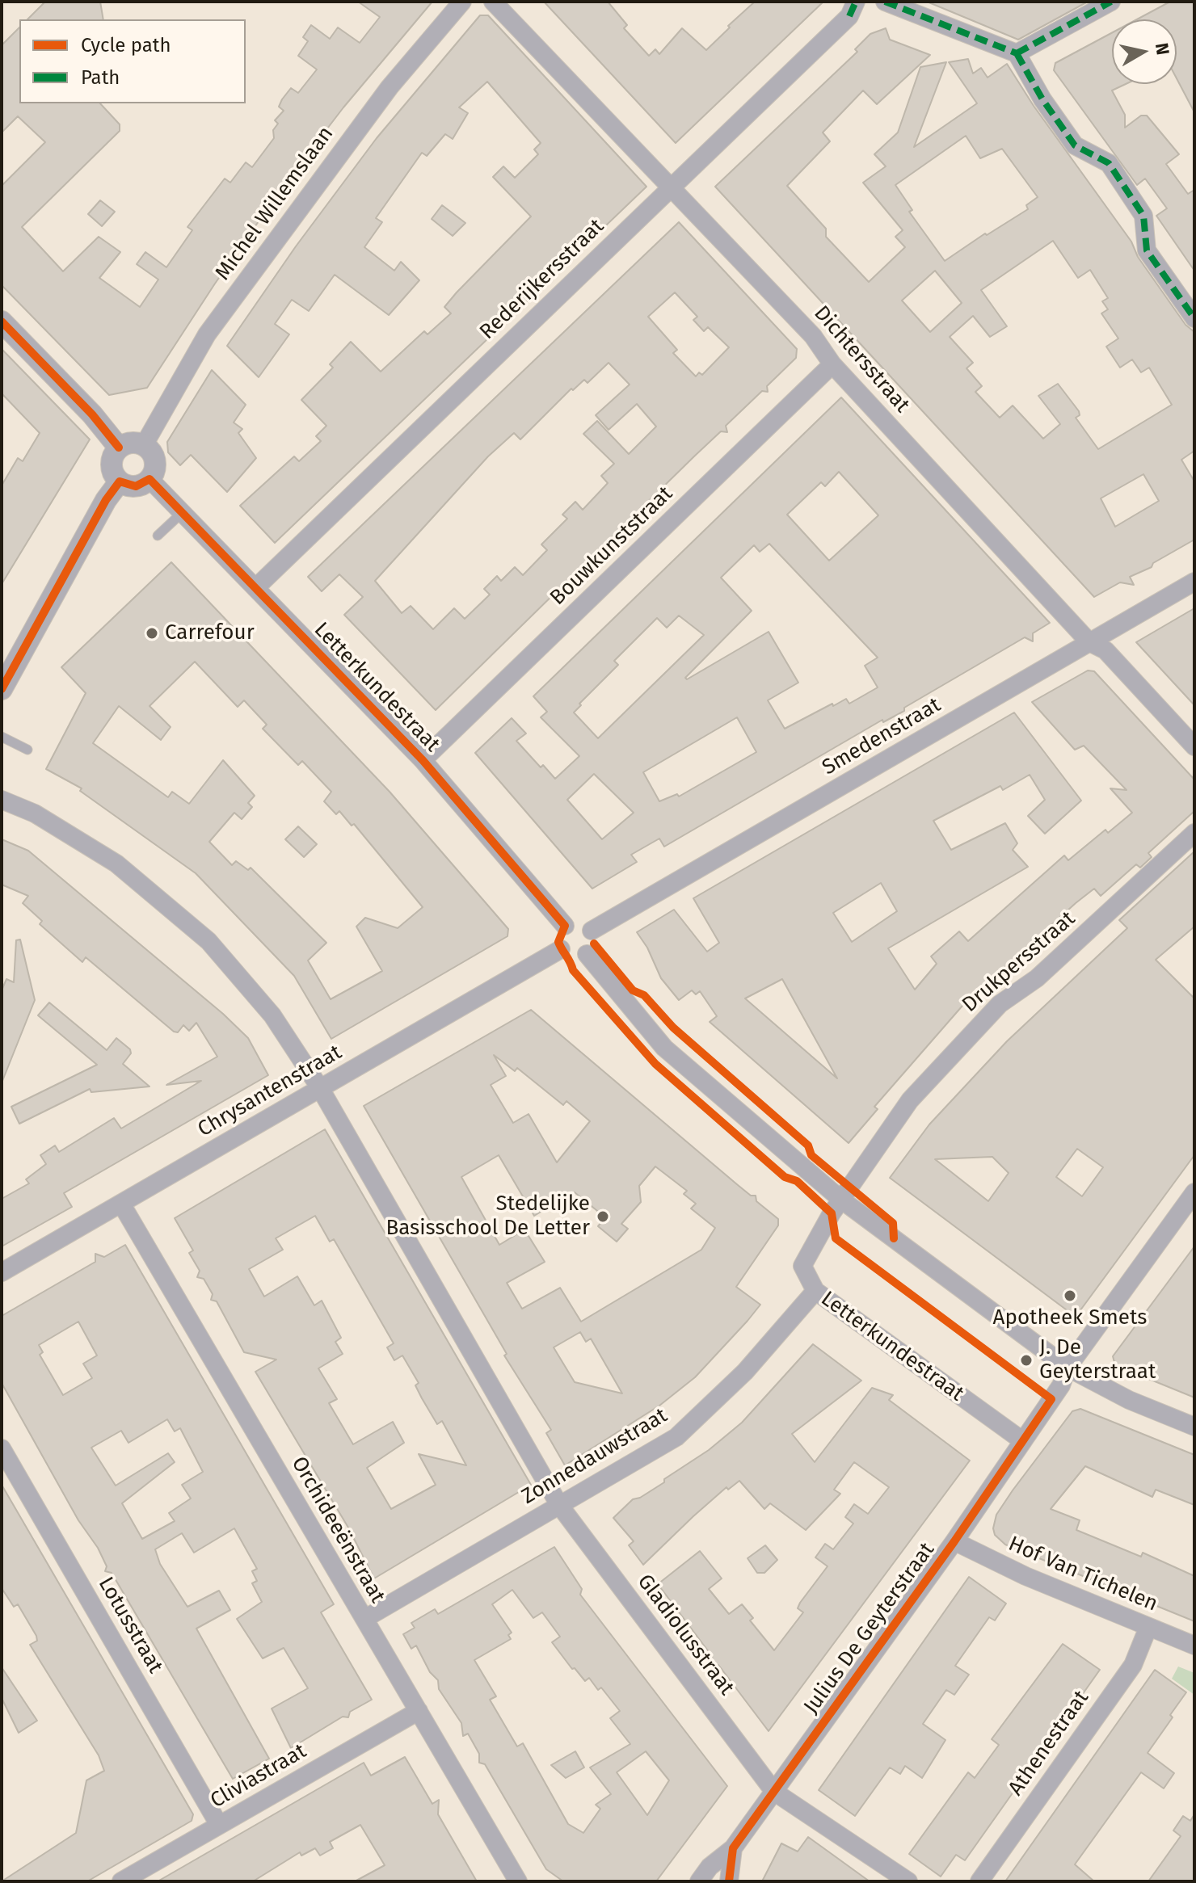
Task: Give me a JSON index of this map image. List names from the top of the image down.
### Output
{
  "streets": {
    "street": [
      "Michel Willemslaan",
      "Rederijkersstraat",
      "Dichtersstraat",
      "Bouwkunststraat",
      "Letterkundestraat",
      "Smedenstraat",
      "Drukpersstraat",
      "Chrysantenstraat",
      "Zonnedauwstraat",
      "Orchideeënstraat",
      "Hof Van Tichelen",
      "Lotusstraat",
      "Julius De Geyterstraat",
      "Gladiolusstraat",
      "Athenestraat",
      "Cliviastraat"
    ]
  },
  "crossings": [
    ["Michel Willemslaan", "Letterkundestraat"],
    ["Rederijkersstraat", "Dichtersstraat"],
    ["Rederijkersstraat", "Letterkundestraat"],
    ["Dichtersstraat", "Bouwkunststraat"],
    ["Dichtersstraat", "Smedenstraat"],
    ["Bouwkunststraat", "Letterkundestraat"],
    ["Letterkundestraat", "Smedenstraat"],
    ["Letterkundestraat", "Drukpersstraat"],
    ["Letterkundestraat", "Chrysantenstraat"],
    ["Letterkundestraat", "Zonnedauwstraat"],
    ["Letterkundestraat", "Julius De Geyterstraat"],
    ["Smedenstraat", "Chrysantenstraat"],
    ["Chrysantenstraat", "Orchideeënstraat"],
    ["Chrysantenstraat", "Gladiolusstraat"],
    ["Zonnedauwstraat", "Orchideeënstraat"],
    ["Zonnedauwstraat", "Gladiolusstraat"],
    ["Orchideeënstraat", "Cliviastraat"],
    ["Hof Van Tichelen", "Julius De Geyterstraat"],
    ["Hof Van Tichelen", "Athenestraat"],
    ["Lotusstraat", "Cliviastraat"],
    ["Julius De Geyterstraat", "Gladiolusstraat"]
  ],
  "places": [
    "Carrefour",
    "Stedelijke Basisschool De Letter",
    "Apotheek Smets",
    "J. De Geyterstraat"
  ],
  "legend": ["Cycle path", "Path"],
  "north": "right"
}
